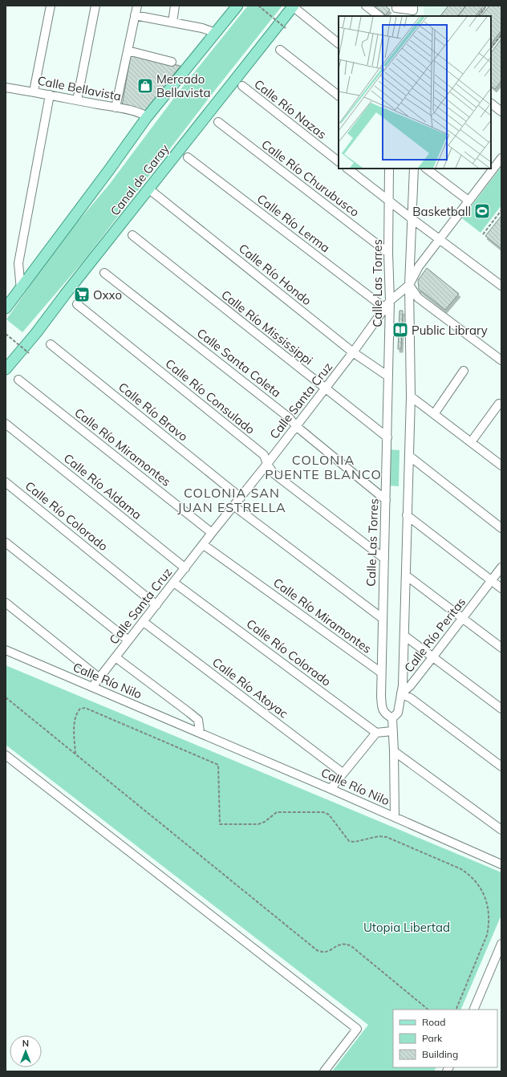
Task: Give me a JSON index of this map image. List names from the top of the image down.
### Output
{
  "streets": {
    "main road": ["Canal de Garay"],
    "street": [
      "Calle Bellavista",
      "Calle Río Nazas",
      "Calle Río Churubusco",
      "Calle Río Lerma",
      "Calle Río Hondo",
      "Calle Las Torres",
      "Calle Río Mississippi",
      "Calle Santa Coleta",
      "Calle Río Consulado",
      "Calle Santa Cruz",
      "Calle Río Bravo",
      "Calle Río Miramontes",
      "Calle Río Aldama",
      "Calle Río Colorado",
      "Calle Río Peritas",
      "Calle Río Nilo",
      "Calle Río Atoyac"
    ]
  },
  "crossings": [
    ["Calle Río Churubusco", "Calle Las Torres"],
    ["Canal de Garay", "Calle Río Hondo"],
    ["Calle Río Lerma", "Calle Santa Cruz"],
    ["Calle Río Hondo", "Calle Las Torres"],
    ["Calle Río Hondo", "Calle Santa Cruz"],
    ["Calle Las Torres", "Calle Río Mississippi"],
    ["Calle Las Torres", "Calle Santa Coleta"],
    ["Calle Las Torres", "Calle Río Consulado"],
    ["Calle Las Torres", "Calle Santa Cruz"],
    ["Calle Las Torres", "Calle Río Miramontes"],
    ["Calle Río Mississippi", "Calle Santa Cruz"],
    ["Calle Santa Coleta", "Calle Santa Cruz"],
    ["Calle Río Consulado", "Calle Santa Cruz"],
    ["Calle Santa Cruz", "Calle Río Bravo"],
    ["Calle Santa Cruz", "Calle Río Miramontes"],
    ["Calle Santa Cruz", "Calle Río Aldama"],
    ["Calle Santa Cruz", "Calle Río Colorado"],
    ["Calle Santa Cruz", "Calle Río Nilo"],
    ["Calle Santa Cruz", "Calle Río Atoyac"]
  ],
  "districts": ["COLONIA PUENTE BLANCO", "COLONIA SAN JUAN ESTRELLA"],
  "parks": ["Utopia Libertad"],
  "places": {
    "shop": ["Mercado Bellavista"],
    "sports": ["Basketball"],
    "supermarket": ["Oxxo"],
    "library": ["Public Library"]
  },
  "legend": ["Road", "Park", "Building"],
  "north": "top"
}
